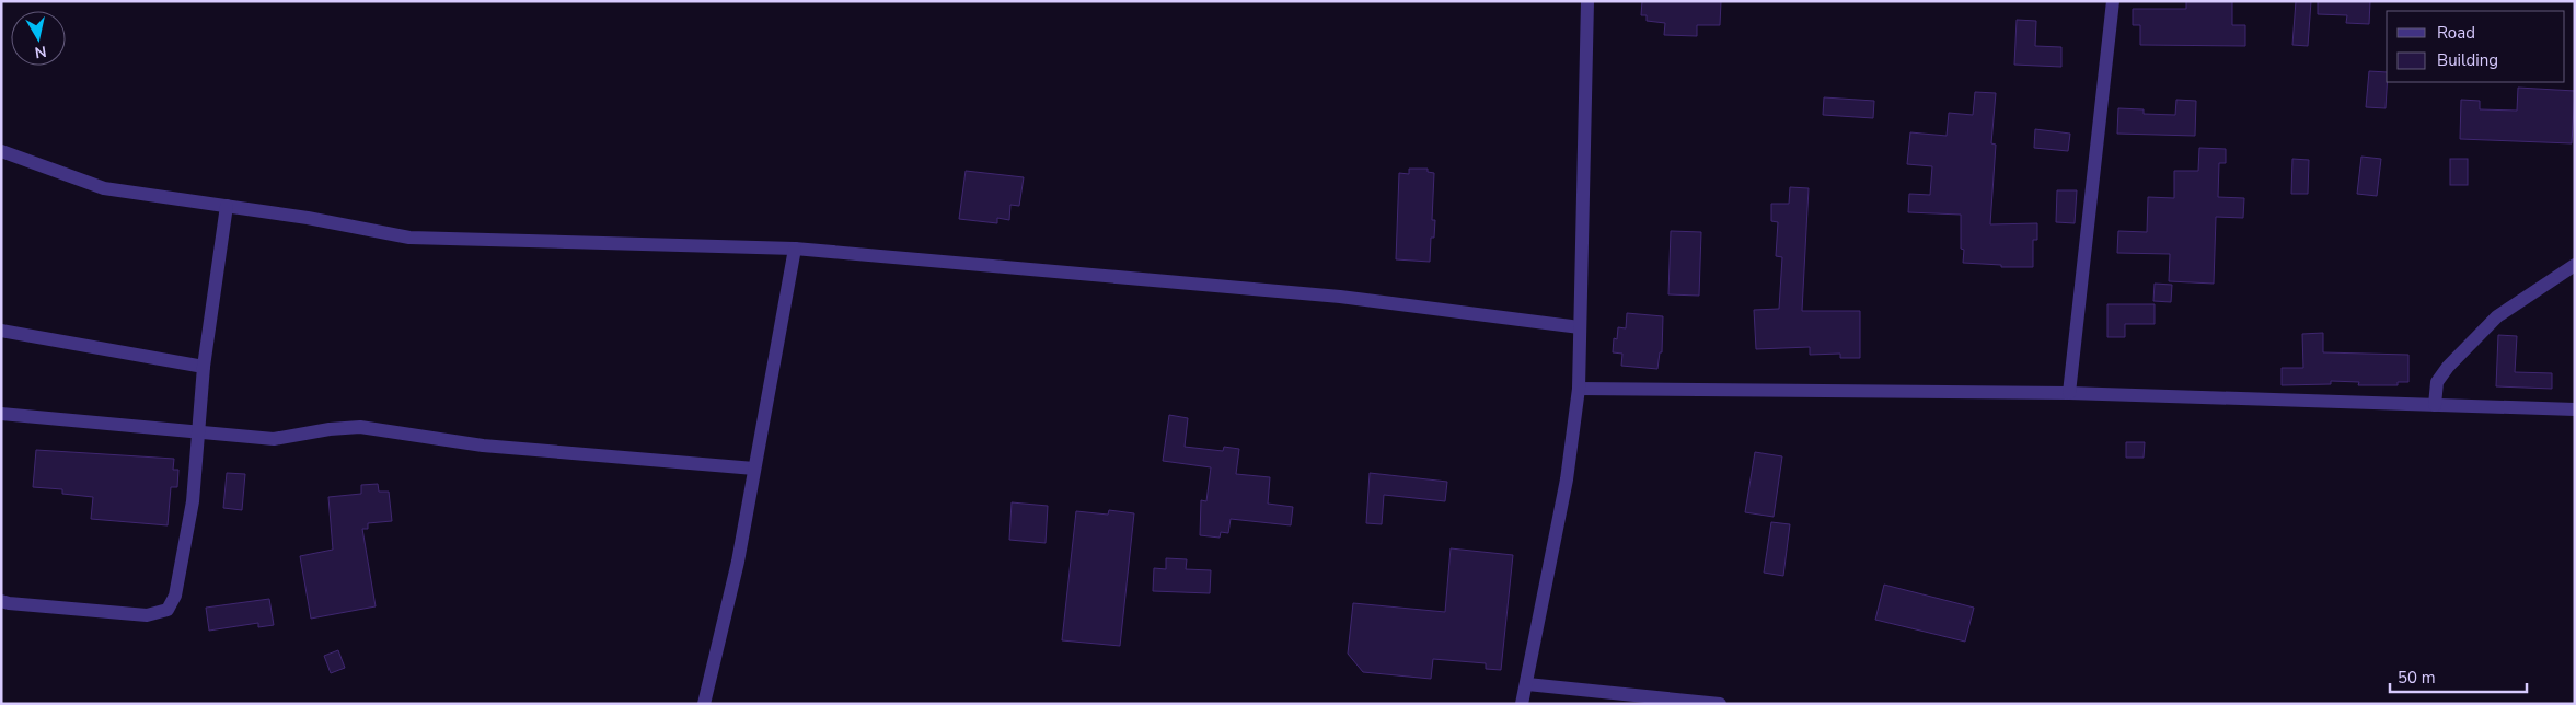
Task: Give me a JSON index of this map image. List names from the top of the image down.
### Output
{
  "legend": ["Road", "Building"],
  "scale_bar": "50 m",
  "north": "bottom"
}
